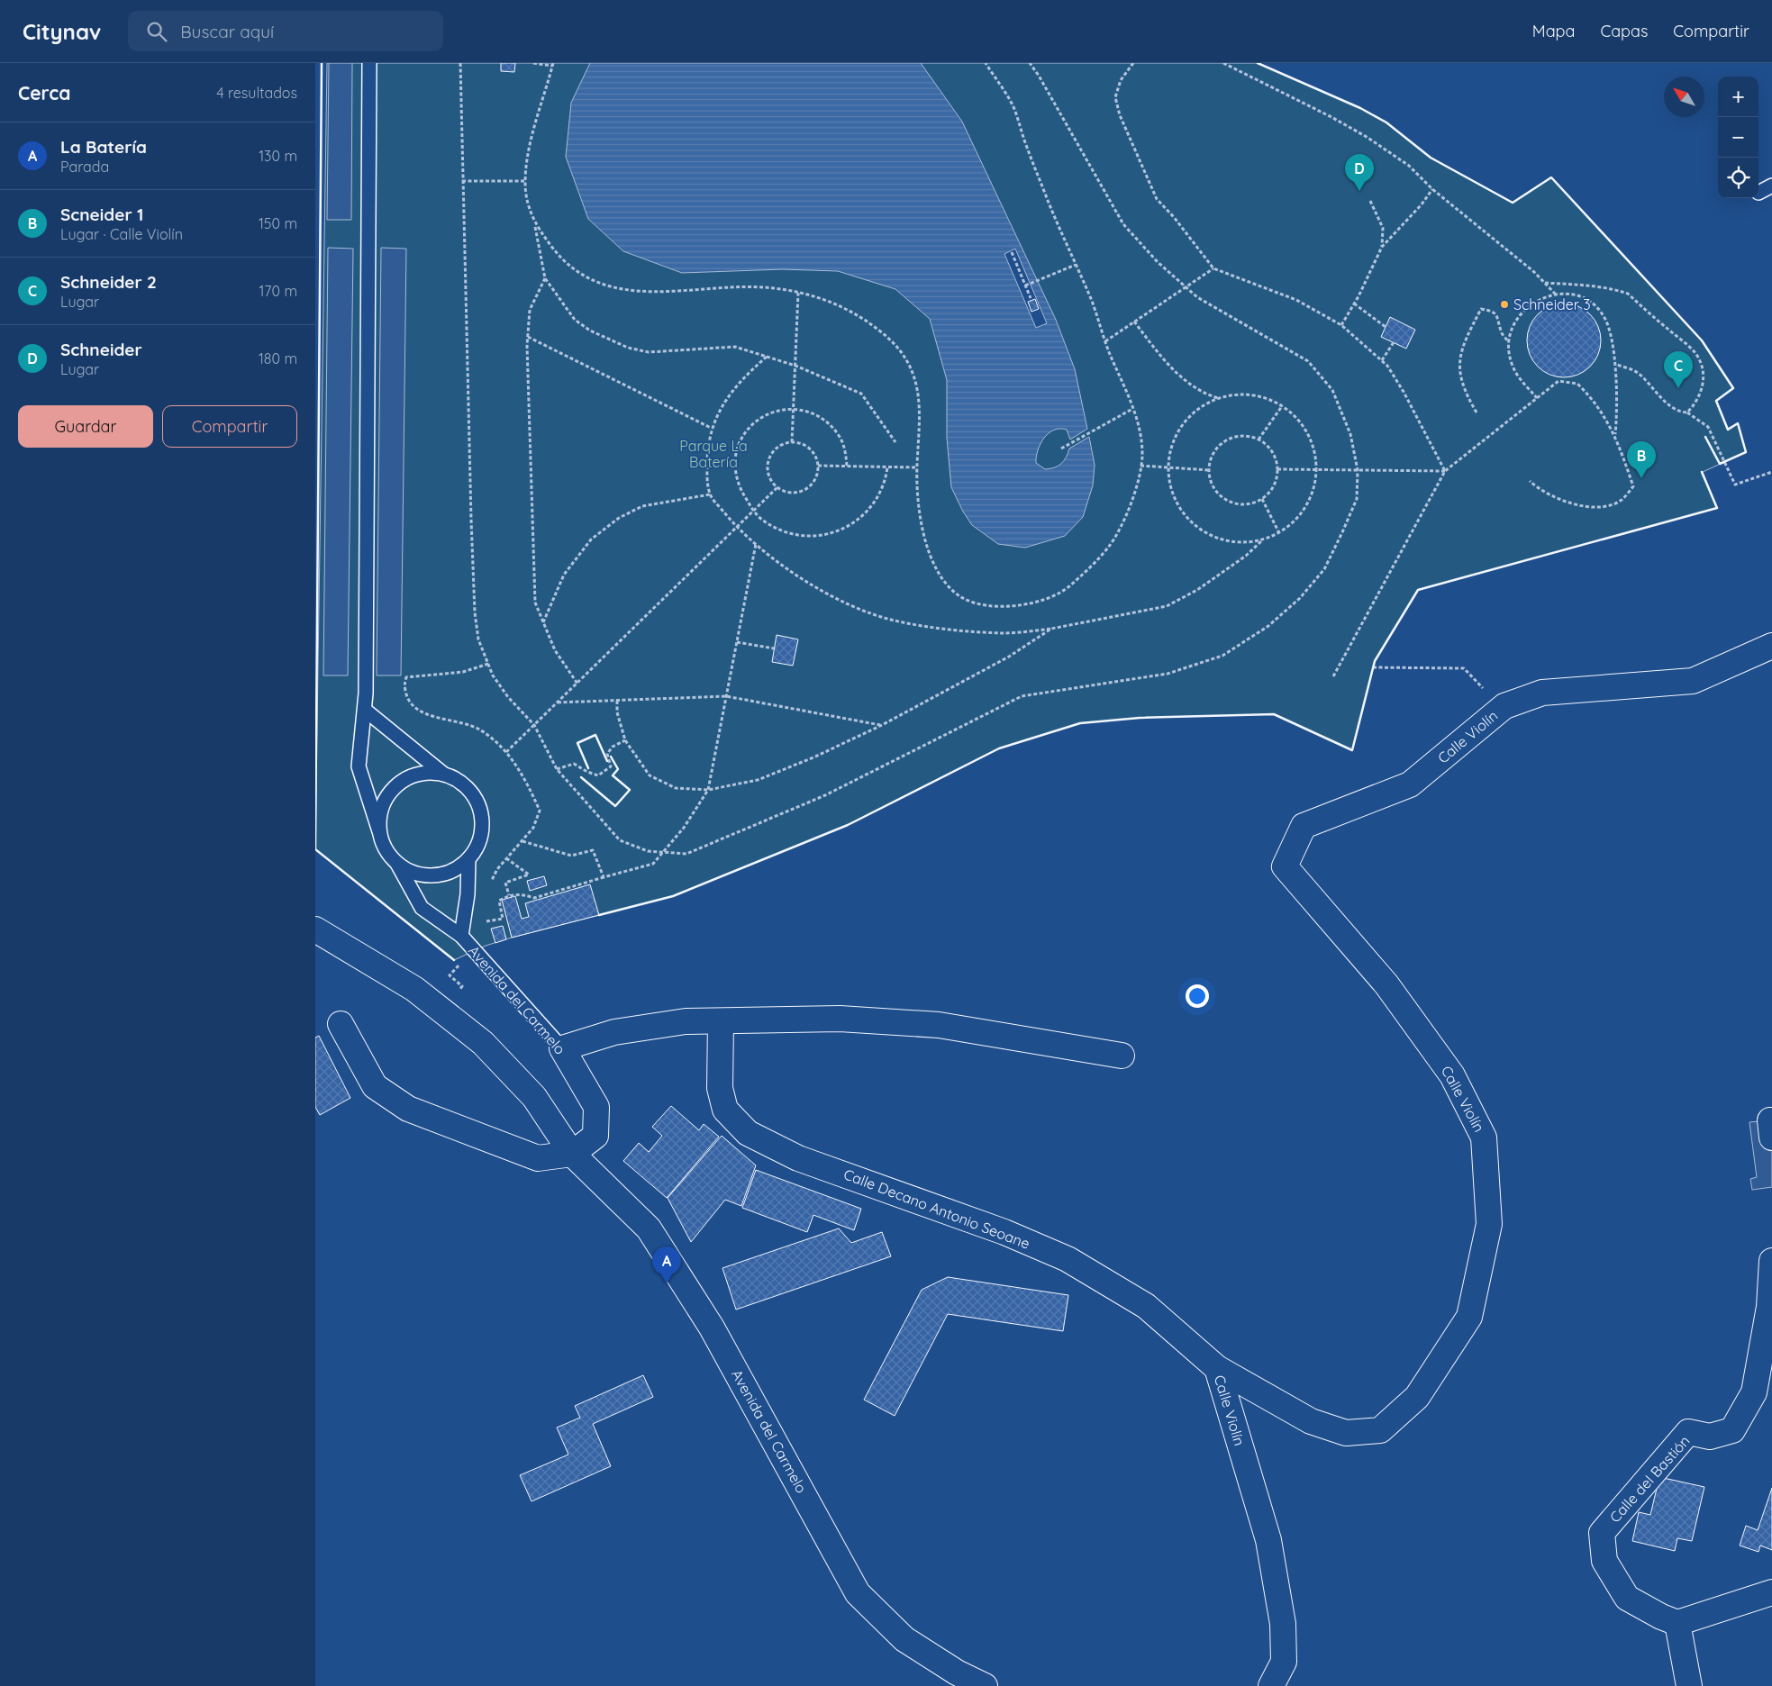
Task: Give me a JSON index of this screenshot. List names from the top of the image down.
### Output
{
  "streets": {
    "street": [
      "Calle Violín",
      "Avenida del Carmelo",
      "Calle Decano Antonio Seoane",
      "Calle del Bastión"
    ]
  },
  "crossings": [
    ["Calle Violín", "Calle Decano Antonio Seoane"]
  ],
  "parks": ["Parque La Batería"],
  "places": ["Schneider 3"],
  "north": "top left",
  "page": {
    "header": "Citynav",
    "search": "Buscar aquí",
    "nav": ["Mapa", "Capas", "Compartir"],
    "heading": ["Cerca", "4 resultados"],
    "map_buttons": ["+", "−"],
    "list": [
      {
        "mark": "A",
        "name": "La Batería",
        "note": "Parada",
        "value": "130 m"
      },
      {
        "mark": "B",
        "name": "Scneider 1",
        "note": "Lugar · Calle Violín",
        "value": "150 m"
      },
      {
        "mark": "C",
        "name": "Schneider 2",
        "note": "Lugar",
        "value": "170 m"
      },
      {
        "mark": "D",
        "name": "Schneider",
        "note": "Lugar",
        "value": "180 m"
      }
    ],
    "pins": [
      "D",
      "C",
      "B",
      "A"
    ],
    "buttons": ["Guardar", "Compartir"]
  }
}
